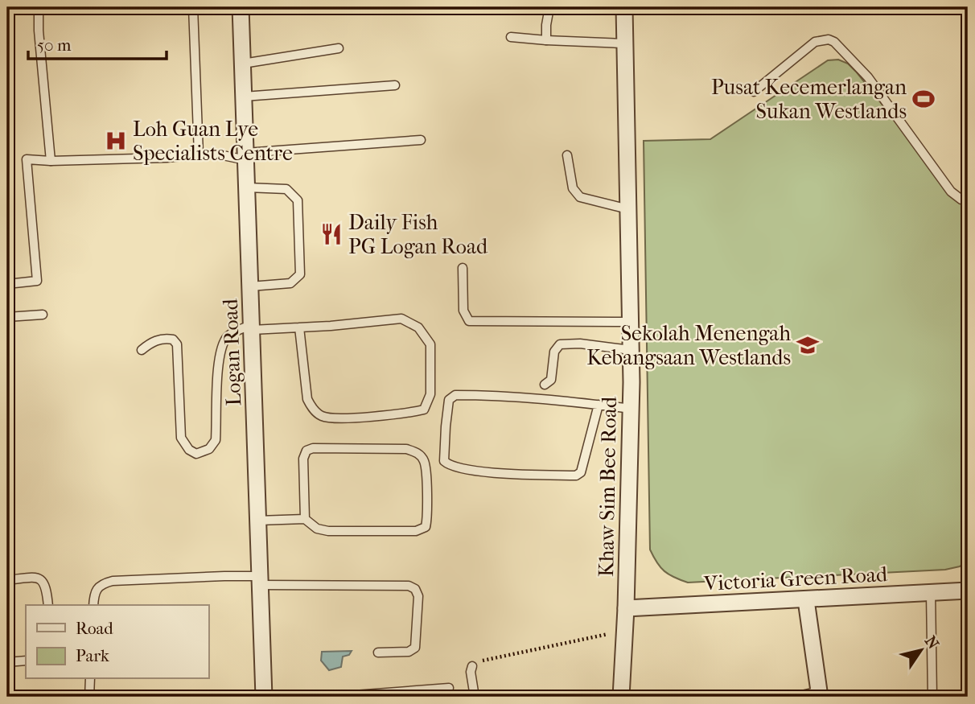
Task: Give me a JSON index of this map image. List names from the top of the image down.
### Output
{
  "streets": {
    "street": ["Logan Road", "Khaw Sim Bee Road", "Victoria Green Road"]
  },
  "crossings": [
    ["Khaw Sim Bee Road", "Victoria Green Road"]
  ],
  "places": {
    "sports": ["Pusat Kecemerlangan Sukan Westlands"],
    "hospital": ["Loh Guan Lye Specialists Centre"],
    "restaurant": ["Daily Fish PG Logan Road"],
    "school or university": ["Sekolah Menengah Kebangsaan Westlands"]
  },
  "legend": ["Road", "Park"],
  "scale_bar": "50 m",
  "north": "top right"
}
